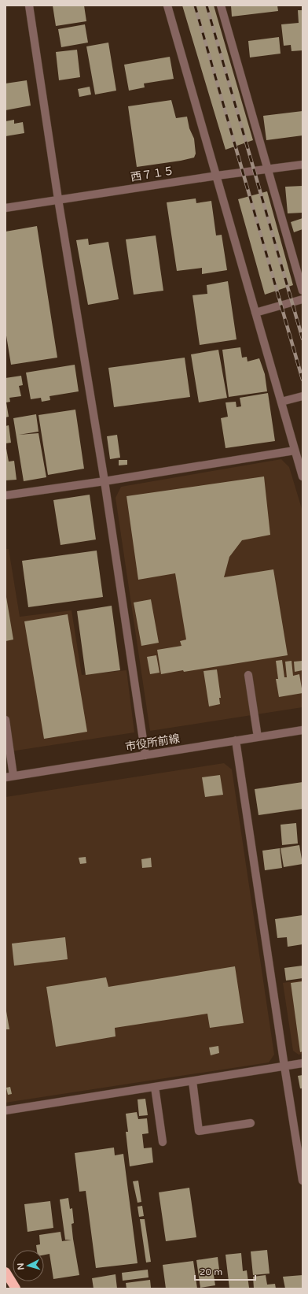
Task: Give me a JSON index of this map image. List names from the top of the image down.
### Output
{
  "streets": {
    "street": ["西７１５", "市役所前線"]
  },
  "scale_bar": "20 m",
  "north": "left"
}
